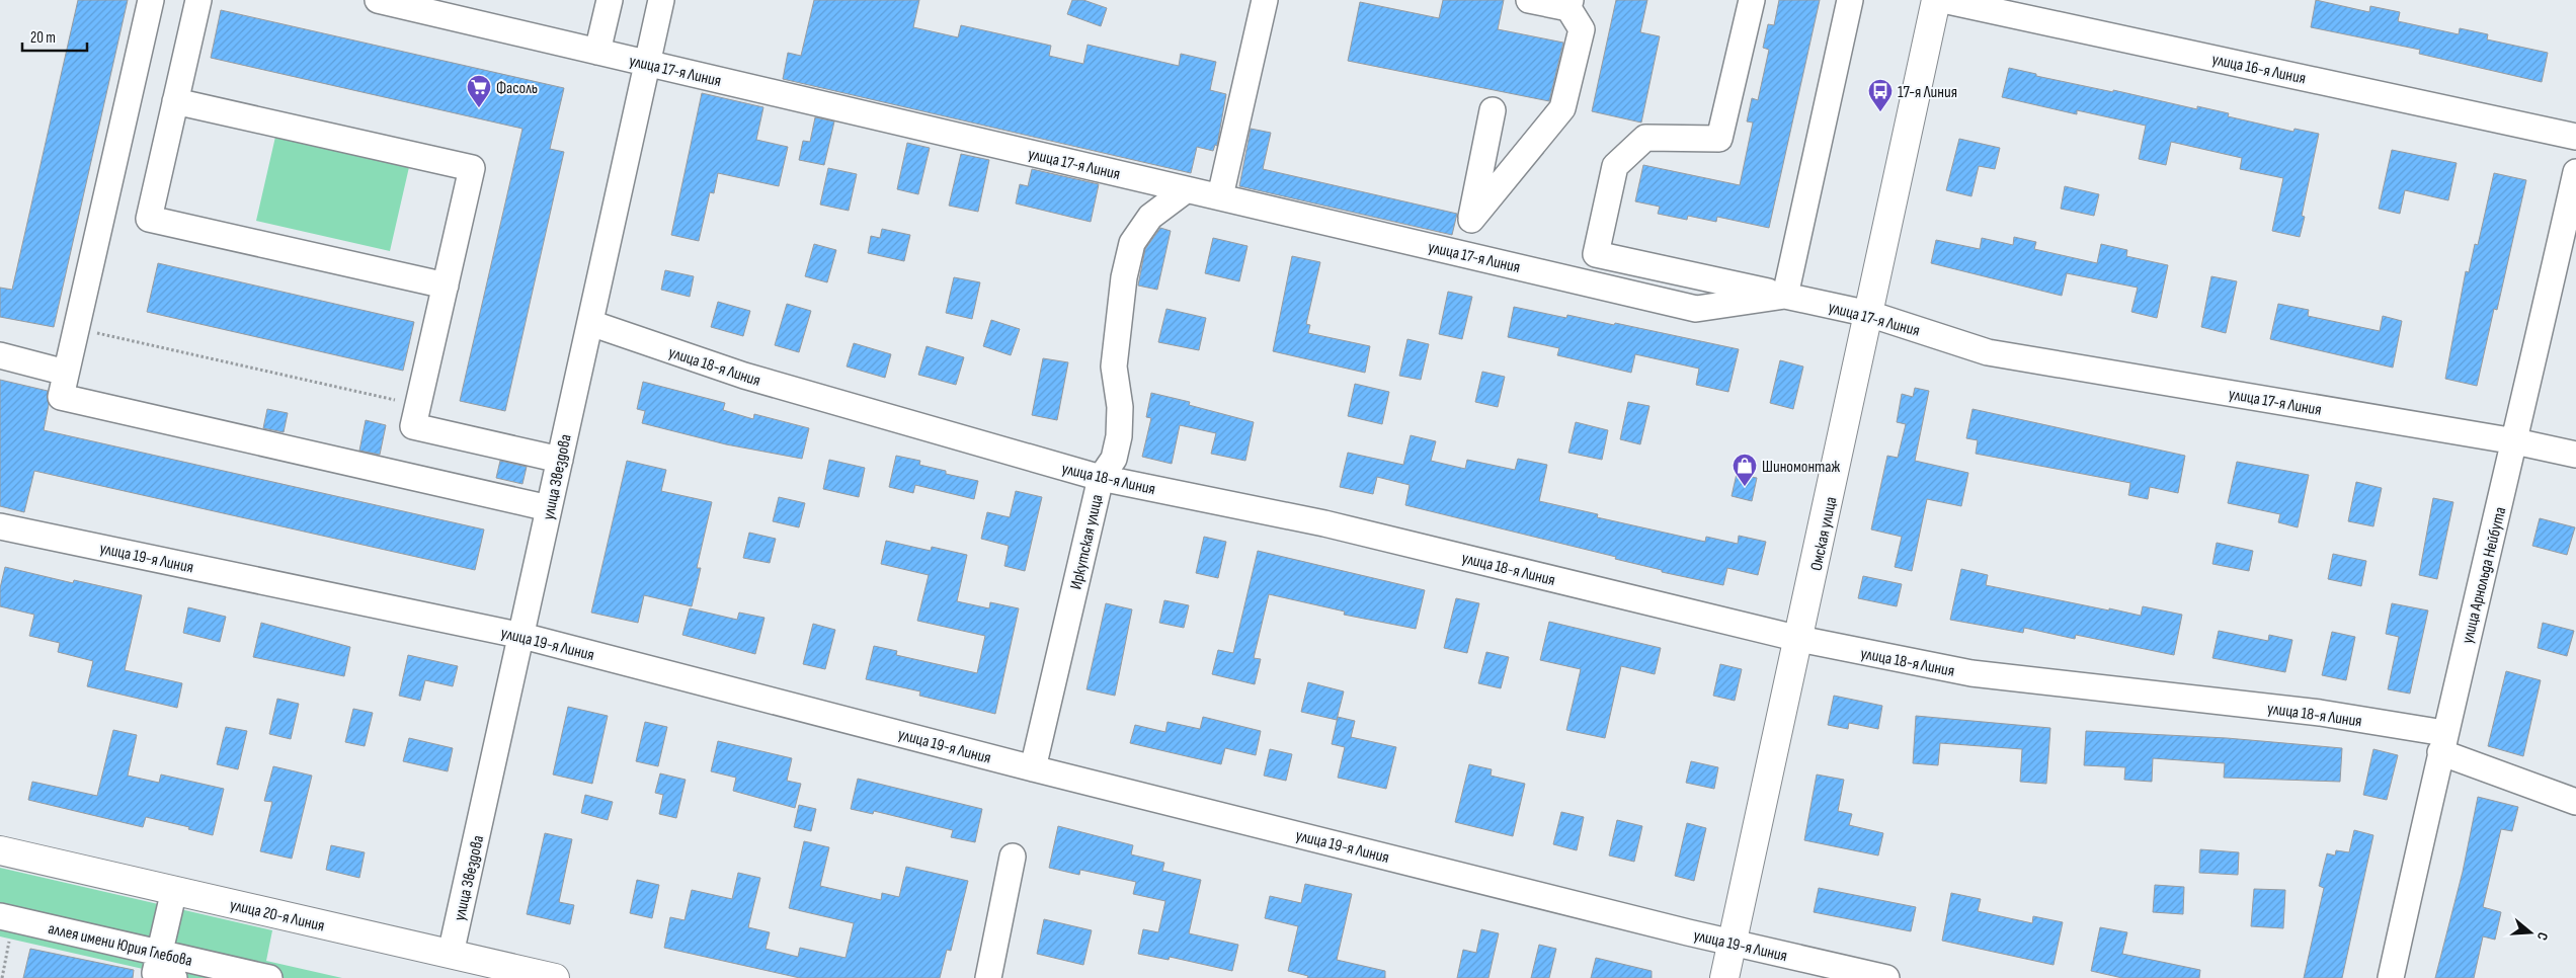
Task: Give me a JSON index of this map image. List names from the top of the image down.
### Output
{
  "streets": {
    "main road": ["Омская улица", "улица 20-я Линия"],
    "street": [
      "улица 16-я Линия",
      "улица 17-я Линия",
      "улица 18-я Линия",
      "улица Звездова",
      "Иркутская улица",
      "улица 19-я Линия",
      "улица Арнольда Нейбута",
      "аллея имени Юрия Глебова"
    ]
  },
  "crossings": [
    ["улица 17-я Линия", "улица Звездова"],
    ["улица 17-я Линия", "Омская улица"],
    ["улица 17-я Линия", "Иркутская улица"],
    ["улица 17-я Линия", "улица Арнольда Нейбута"],
    ["улица 18-я Линия", "улица Звездова"],
    ["улица 18-я Линия", "Омская улица"],
    ["улица 18-я Линия", "Иркутская улица"],
    ["улица 18-я Линия", "улица Арнольда Нейбута"],
    ["улица Звездова", "улица 19-я Линия"],
    ["улица Звездова", "улица 20-я Линия"],
    ["Омская улица", "улица 19-я Линия"],
    ["Иркутская улица", "улица 19-я Линия"]
  ],
  "places": {
    "supermarket": ["Фасоль"],
    "bus stop": ["17-я Линия"],
    "shop": ["Шиномонтаж"]
  },
  "scale_bar": "20 m",
  "north": "right"
}
